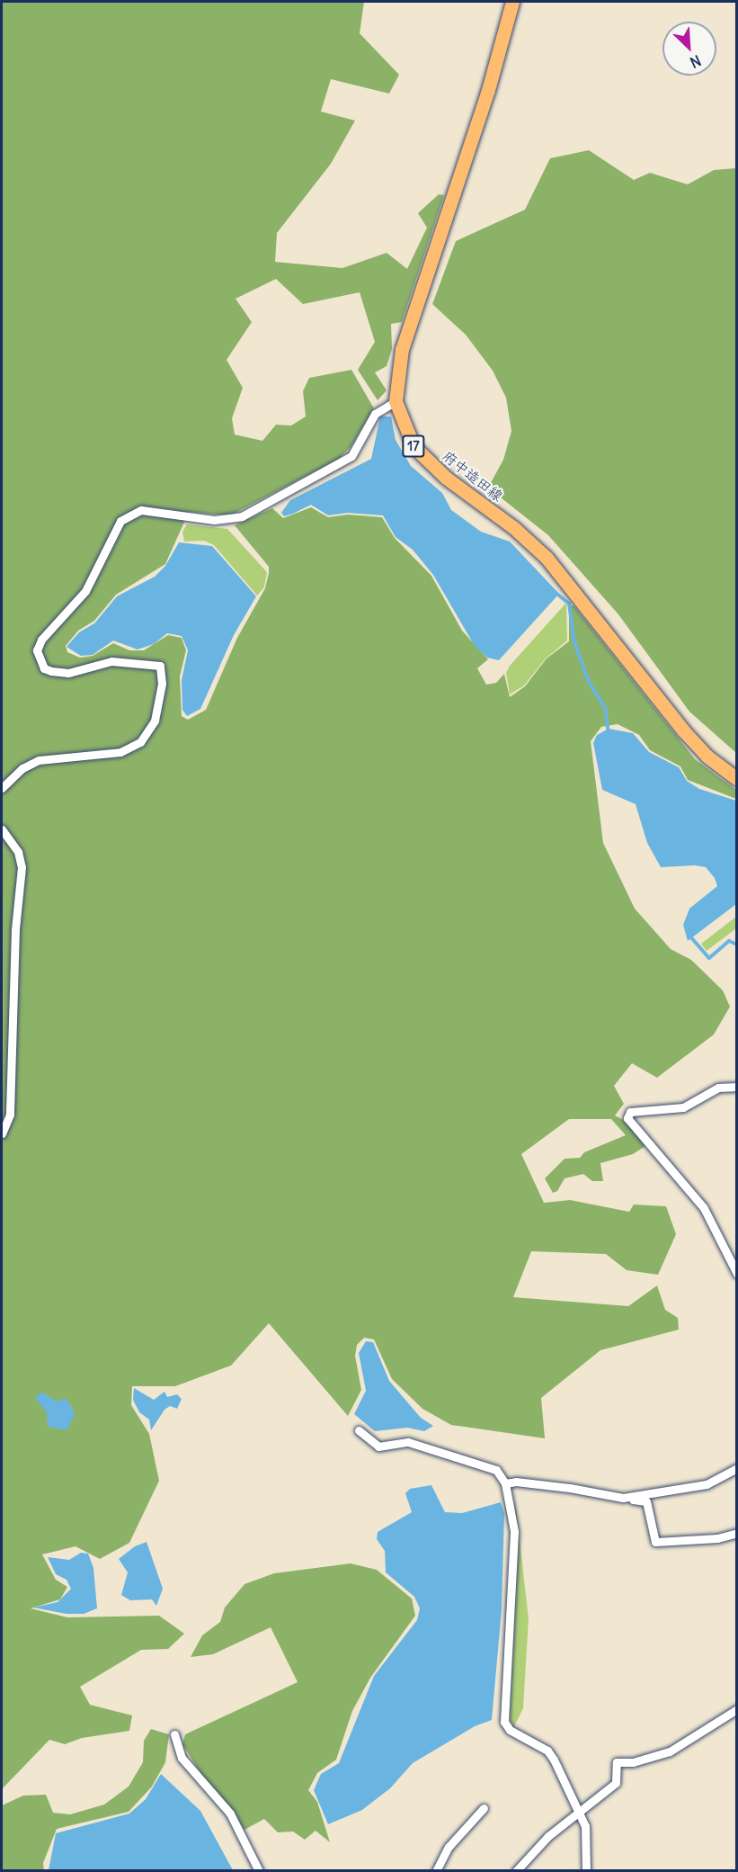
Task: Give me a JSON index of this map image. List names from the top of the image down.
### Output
{
  "streets": {
    "main road": ["17", "府中造田線"]
  },
  "north": "bottom right"
}
